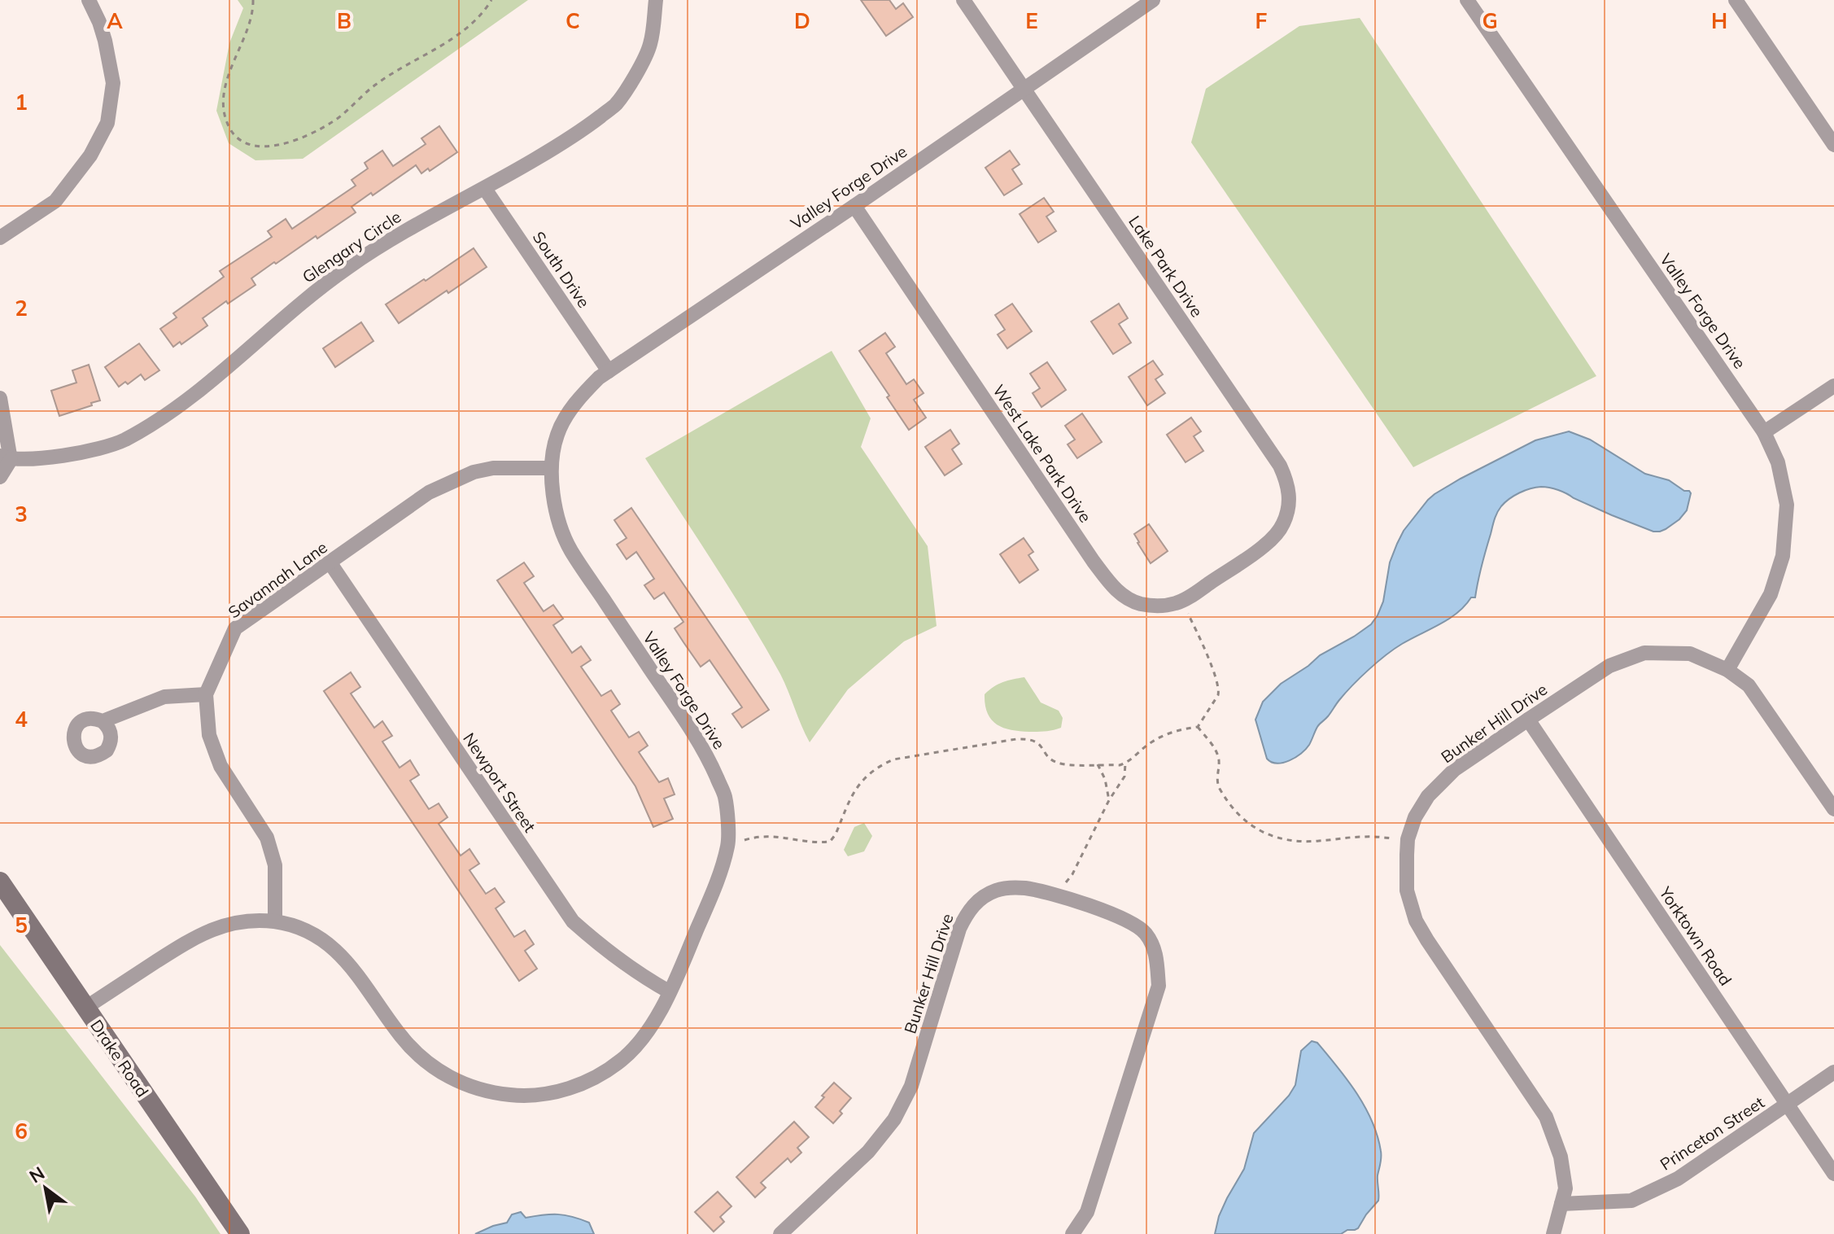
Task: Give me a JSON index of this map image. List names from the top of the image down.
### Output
{
  "streets": {
    "street": [
      "Valley Forge Drive",
      "Glengary Circle",
      "Lake Park Drive",
      "South Drive",
      "West Lake Park Drive",
      "Savannah Lane",
      "Bunker Hill Drive",
      "Newport Street",
      "Yorktown Road",
      "Drake Road",
      "Princeton Street"
    ]
  },
  "crossings": [
    ["Valley Forge Drive", "Lake Park Drive"],
    ["Valley Forge Drive", "South Drive"],
    ["Valley Forge Drive", "West Lake Park Drive"],
    ["Valley Forge Drive", "Savannah Lane"],
    ["Valley Forge Drive", "Bunker Hill Drive"],
    ["Valley Forge Drive", "Newport Street"],
    ["Valley Forge Drive", "Drake Road"],
    ["Glengary Circle", "South Drive"],
    ["Lake Park Drive", "West Lake Park Drive"],
    ["Savannah Lane", "Newport Street"],
    ["Bunker Hill Drive", "Yorktown Road"],
    ["Bunker Hill Drive", "Princeton Street"],
    ["Yorktown Road", "Princeton Street"]
  ],
  "north": "top left",
  "grid": {
    "columns": [
      "A",
      "B",
      "C",
      "D",
      "E",
      "F",
      "G",
      "H"
    ],
    "rows": [
      "1",
      "2",
      "3",
      "4",
      "5",
      "6"
    ]
  }
}
